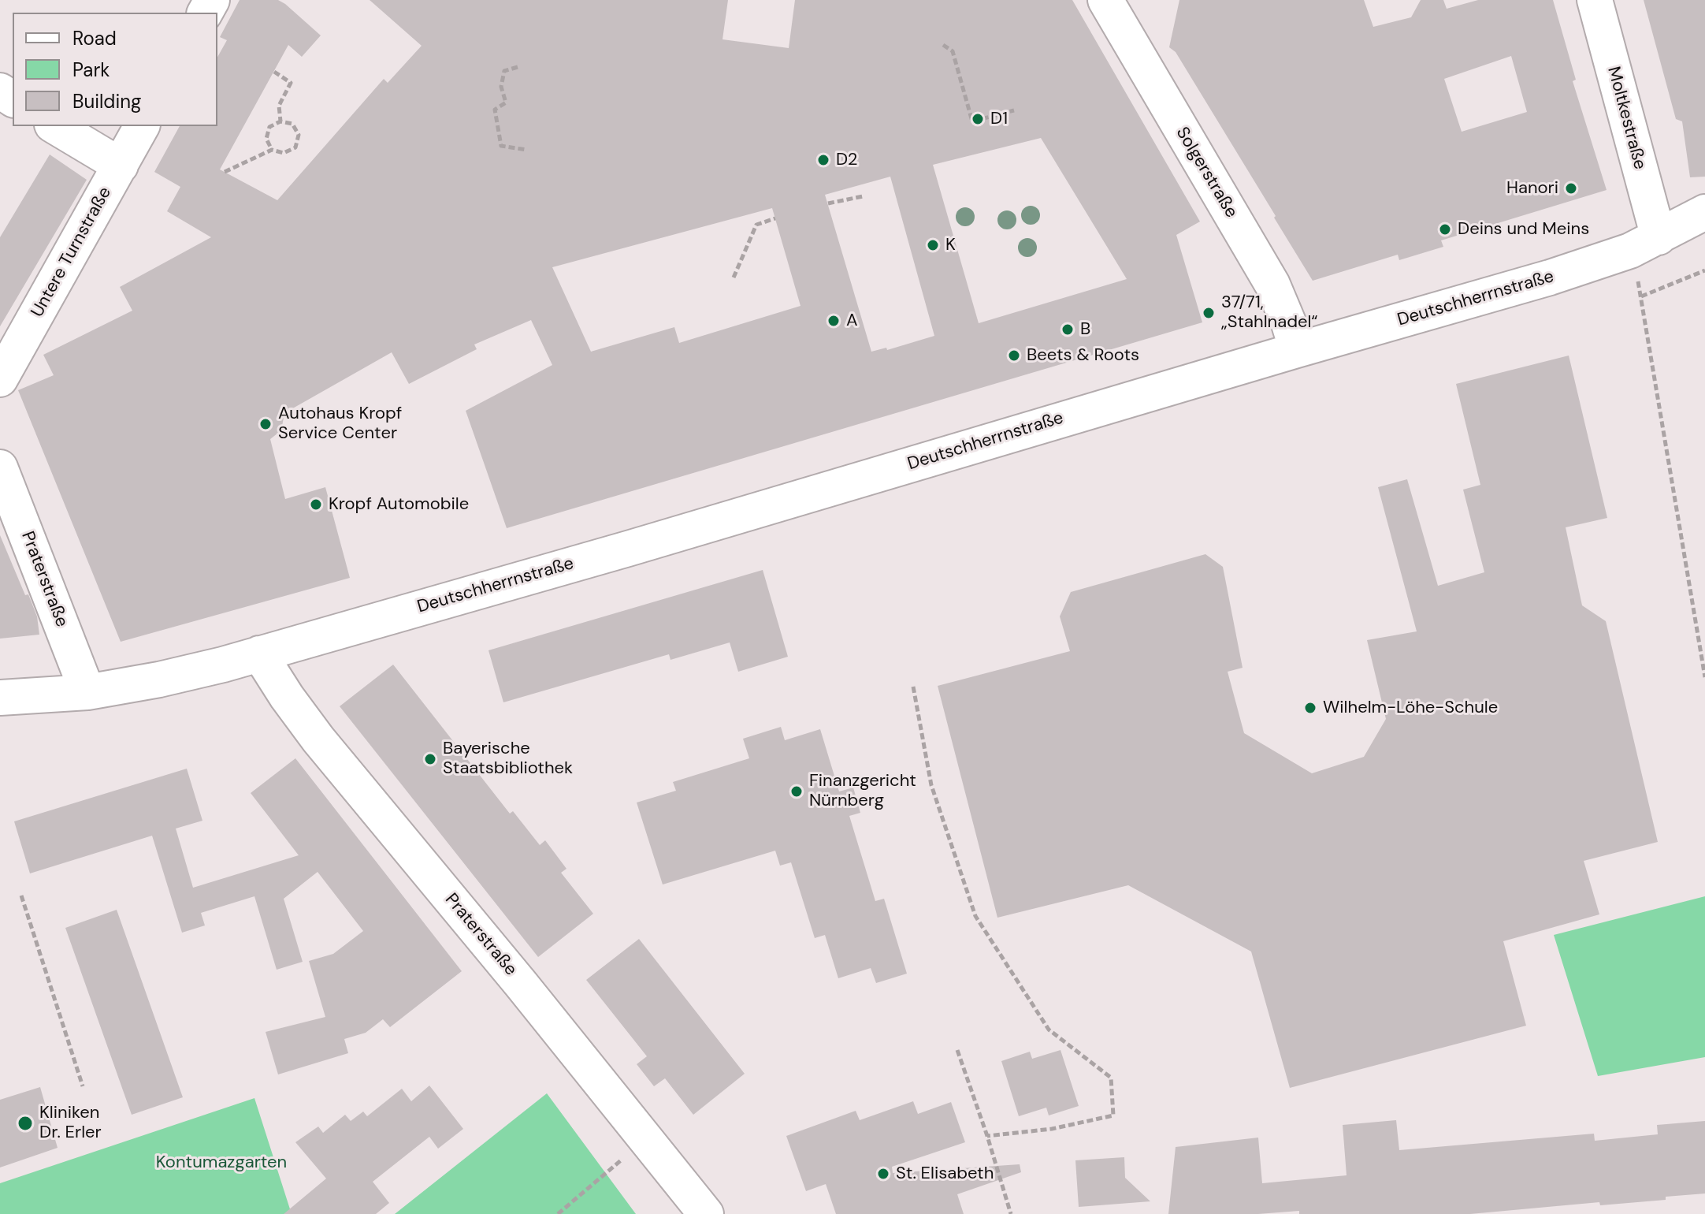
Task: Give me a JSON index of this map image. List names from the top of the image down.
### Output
{
  "streets": {
    "street": [
      "Moltkestraße",
      "Solgerstraße",
      "Untere Turnstraße",
      "Deutschherrnstraße",
      "Praterstraße"
    ]
  },
  "crossings": [
    ["Moltkestraße", "Deutschherrnstraße"],
    ["Solgerstraße", "Deutschherrnstraße"],
    ["Deutschherrnstraße", "Praterstraße"]
  ],
  "parks": ["Kontumazgarten"],
  "places": [
    "D1",
    "D2",
    "Hanori",
    "Deins und Meins",
    "K",
    "37/71, „Stahlnadel“",
    "A",
    "B",
    "Beets & Roots",
    "Autohaus Kropf Service Center",
    "Kropf Automobile",
    "Wilhelm-Löhe-Schule",
    "Bayerische Staatsbibliothek",
    "Finanzgericht Nürnberg",
    "Kliniken Dr. Erler",
    "St. Elisabeth"
  ],
  "legend": ["Road", "Park", "Building"]
}
